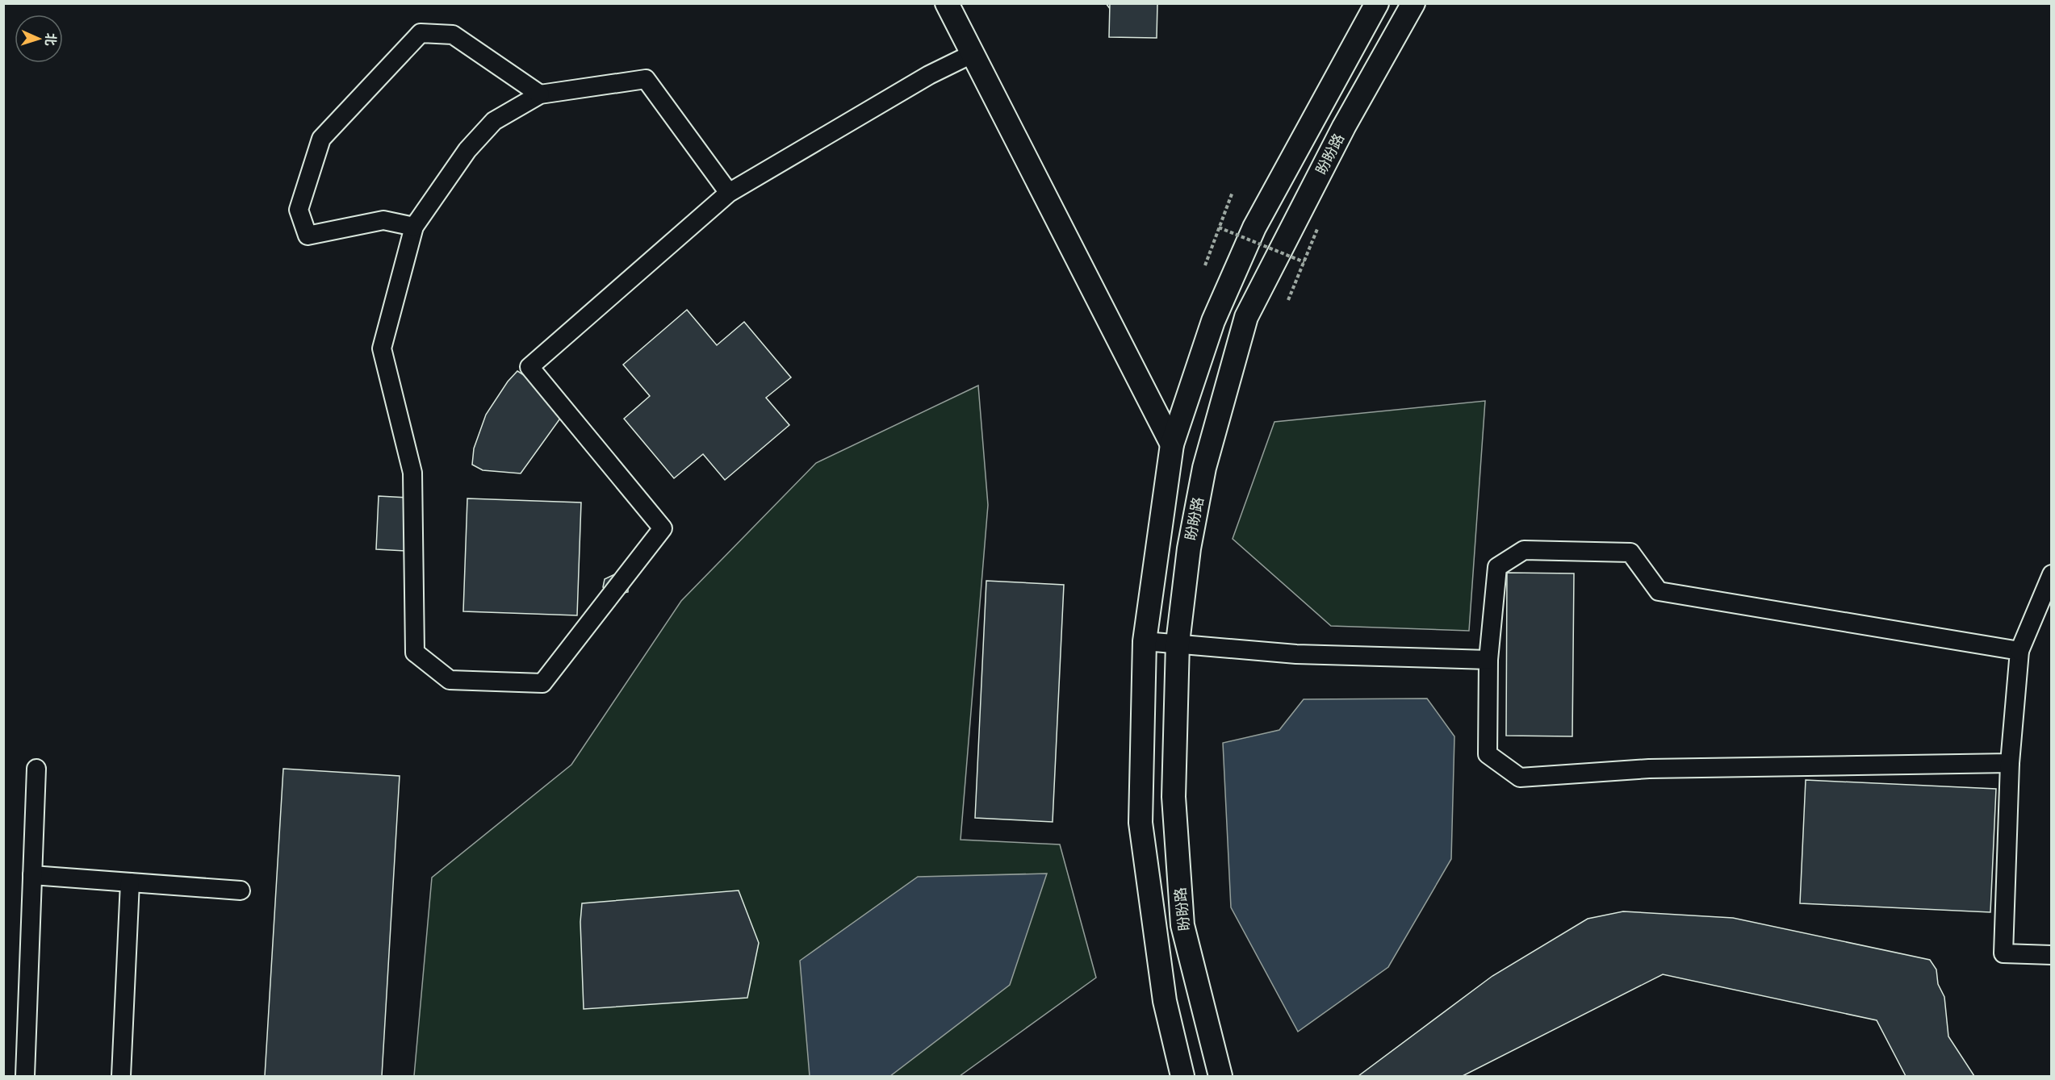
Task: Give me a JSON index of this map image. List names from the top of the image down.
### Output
{
  "streets": {
    "main road": ["盼盼路"]
  },
  "north": "right"
}
